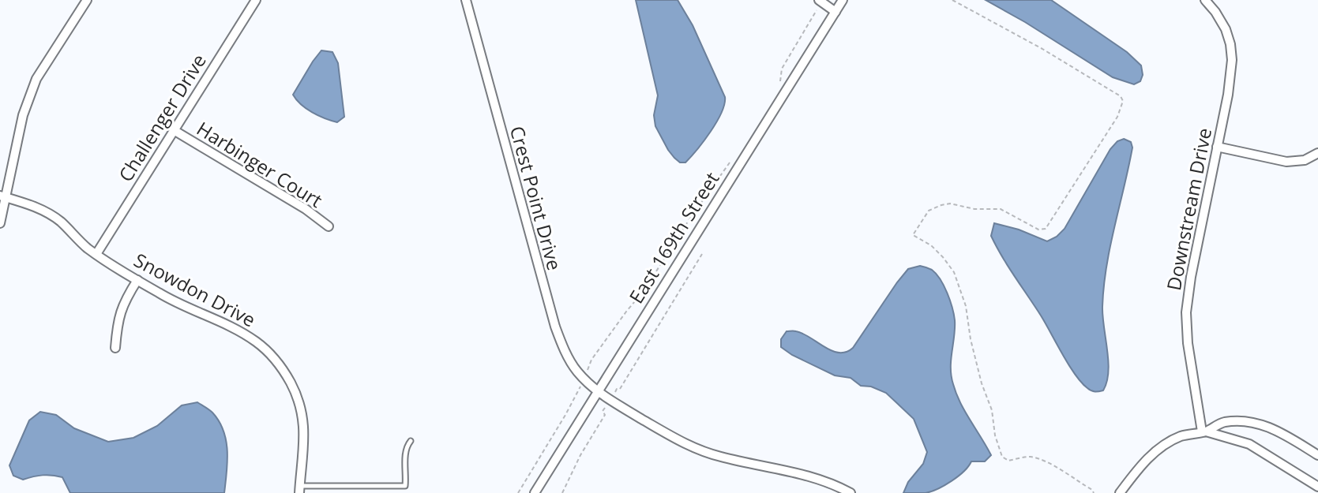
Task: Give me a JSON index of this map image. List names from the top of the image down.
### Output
{
  "streets": {
    "street": [
      "Challenger Drive",
      "Harbinger Court",
      "Crest Point Drive",
      "Downstream Drive",
      "East 169th Street",
      "Snowdon Drive"
    ]
  },
  "crossings": [
    ["Challenger Drive", "Harbinger Court"],
    ["Challenger Drive", "Snowdon Drive"],
    ["Crest Point Drive", "East 169th Street"]
  ]
}
